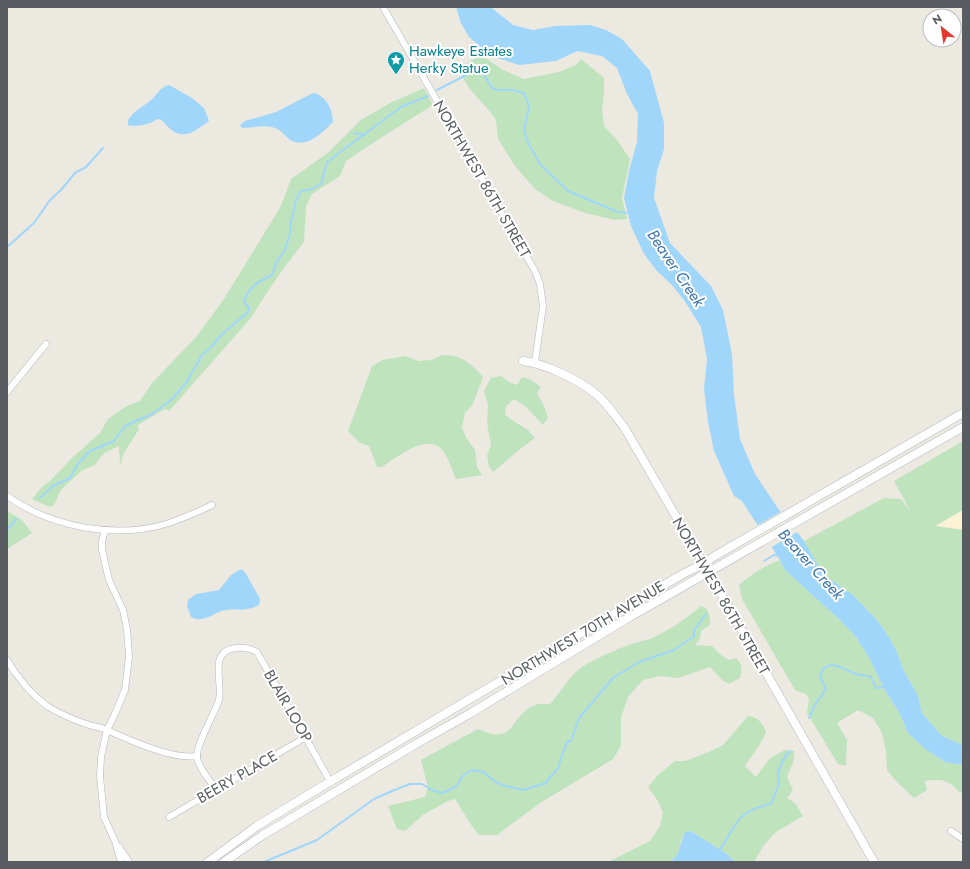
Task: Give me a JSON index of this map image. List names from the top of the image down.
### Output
{
  "streets": {
    "main road": ["NORTHWEST 86TH STREET", "NORTHWEST 70TH AVENUE"],
    "street": ["BLAIR LOOP", "BEERY PLACE"]
  },
  "crossings": [
    ["NORTHWEST 86TH STREET", "NORTHWEST 70TH AVENUE"],
    ["NORTHWEST 70TH AVENUE", "BLAIR LOOP"],
    ["BLAIR LOOP", "BEERY PLACE"]
  ],
  "water": ["Beaver Creek"],
  "places": {
    "place": ["Hawkeye Estates Herky Statue"]
  },
  "north": "top left"
}
